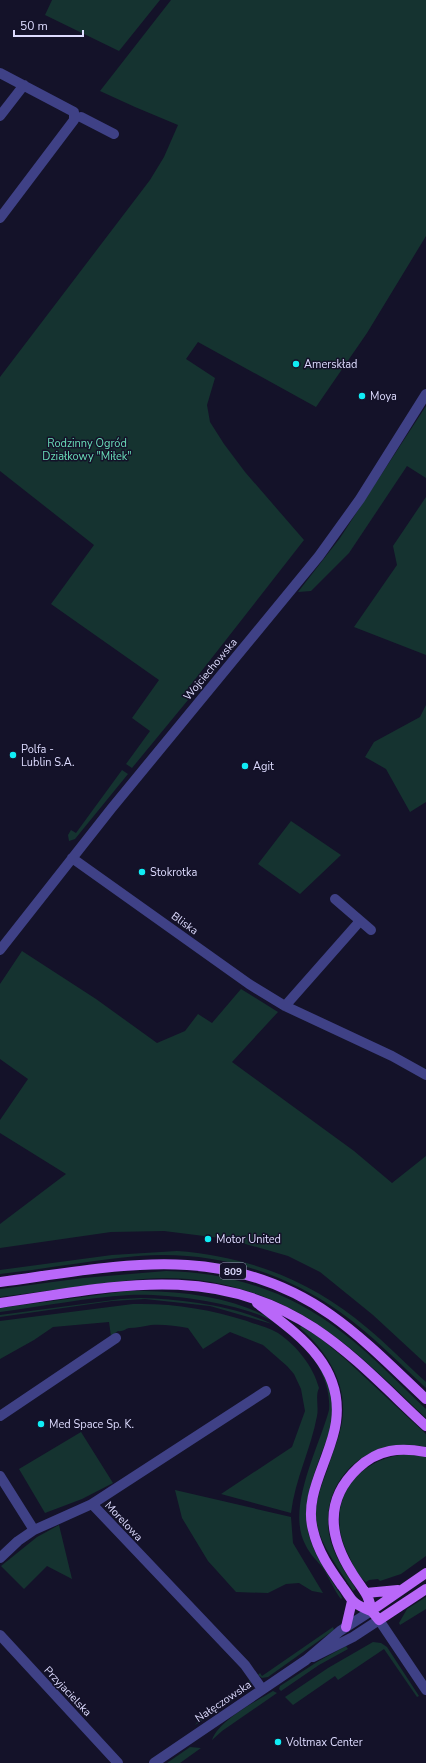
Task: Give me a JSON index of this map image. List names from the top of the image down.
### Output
{
  "streets": {
    "main road": ["809", "Nałęczowska"],
    "street": [
      "Wojciechowska",
      "Bliska",
      "Morelowa",
      "Przyjacielska"
    ]
  },
  "crossings": [
    ["Wojciechowska", "Bliska"],
    ["Morelowa", "Nałęczowska"]
  ],
  "parks": ["Rodzinny Ogród Działkowy \"Miłek\""],
  "places": [
    "Amerskład",
    "Moya",
    "Polfa - Lublin S.A.",
    "Agit",
    "Stokrotka",
    "Motor United",
    "Med Space Sp. K.",
    "Voltmax Center"
  ],
  "scale_bar": "50 m"
}
